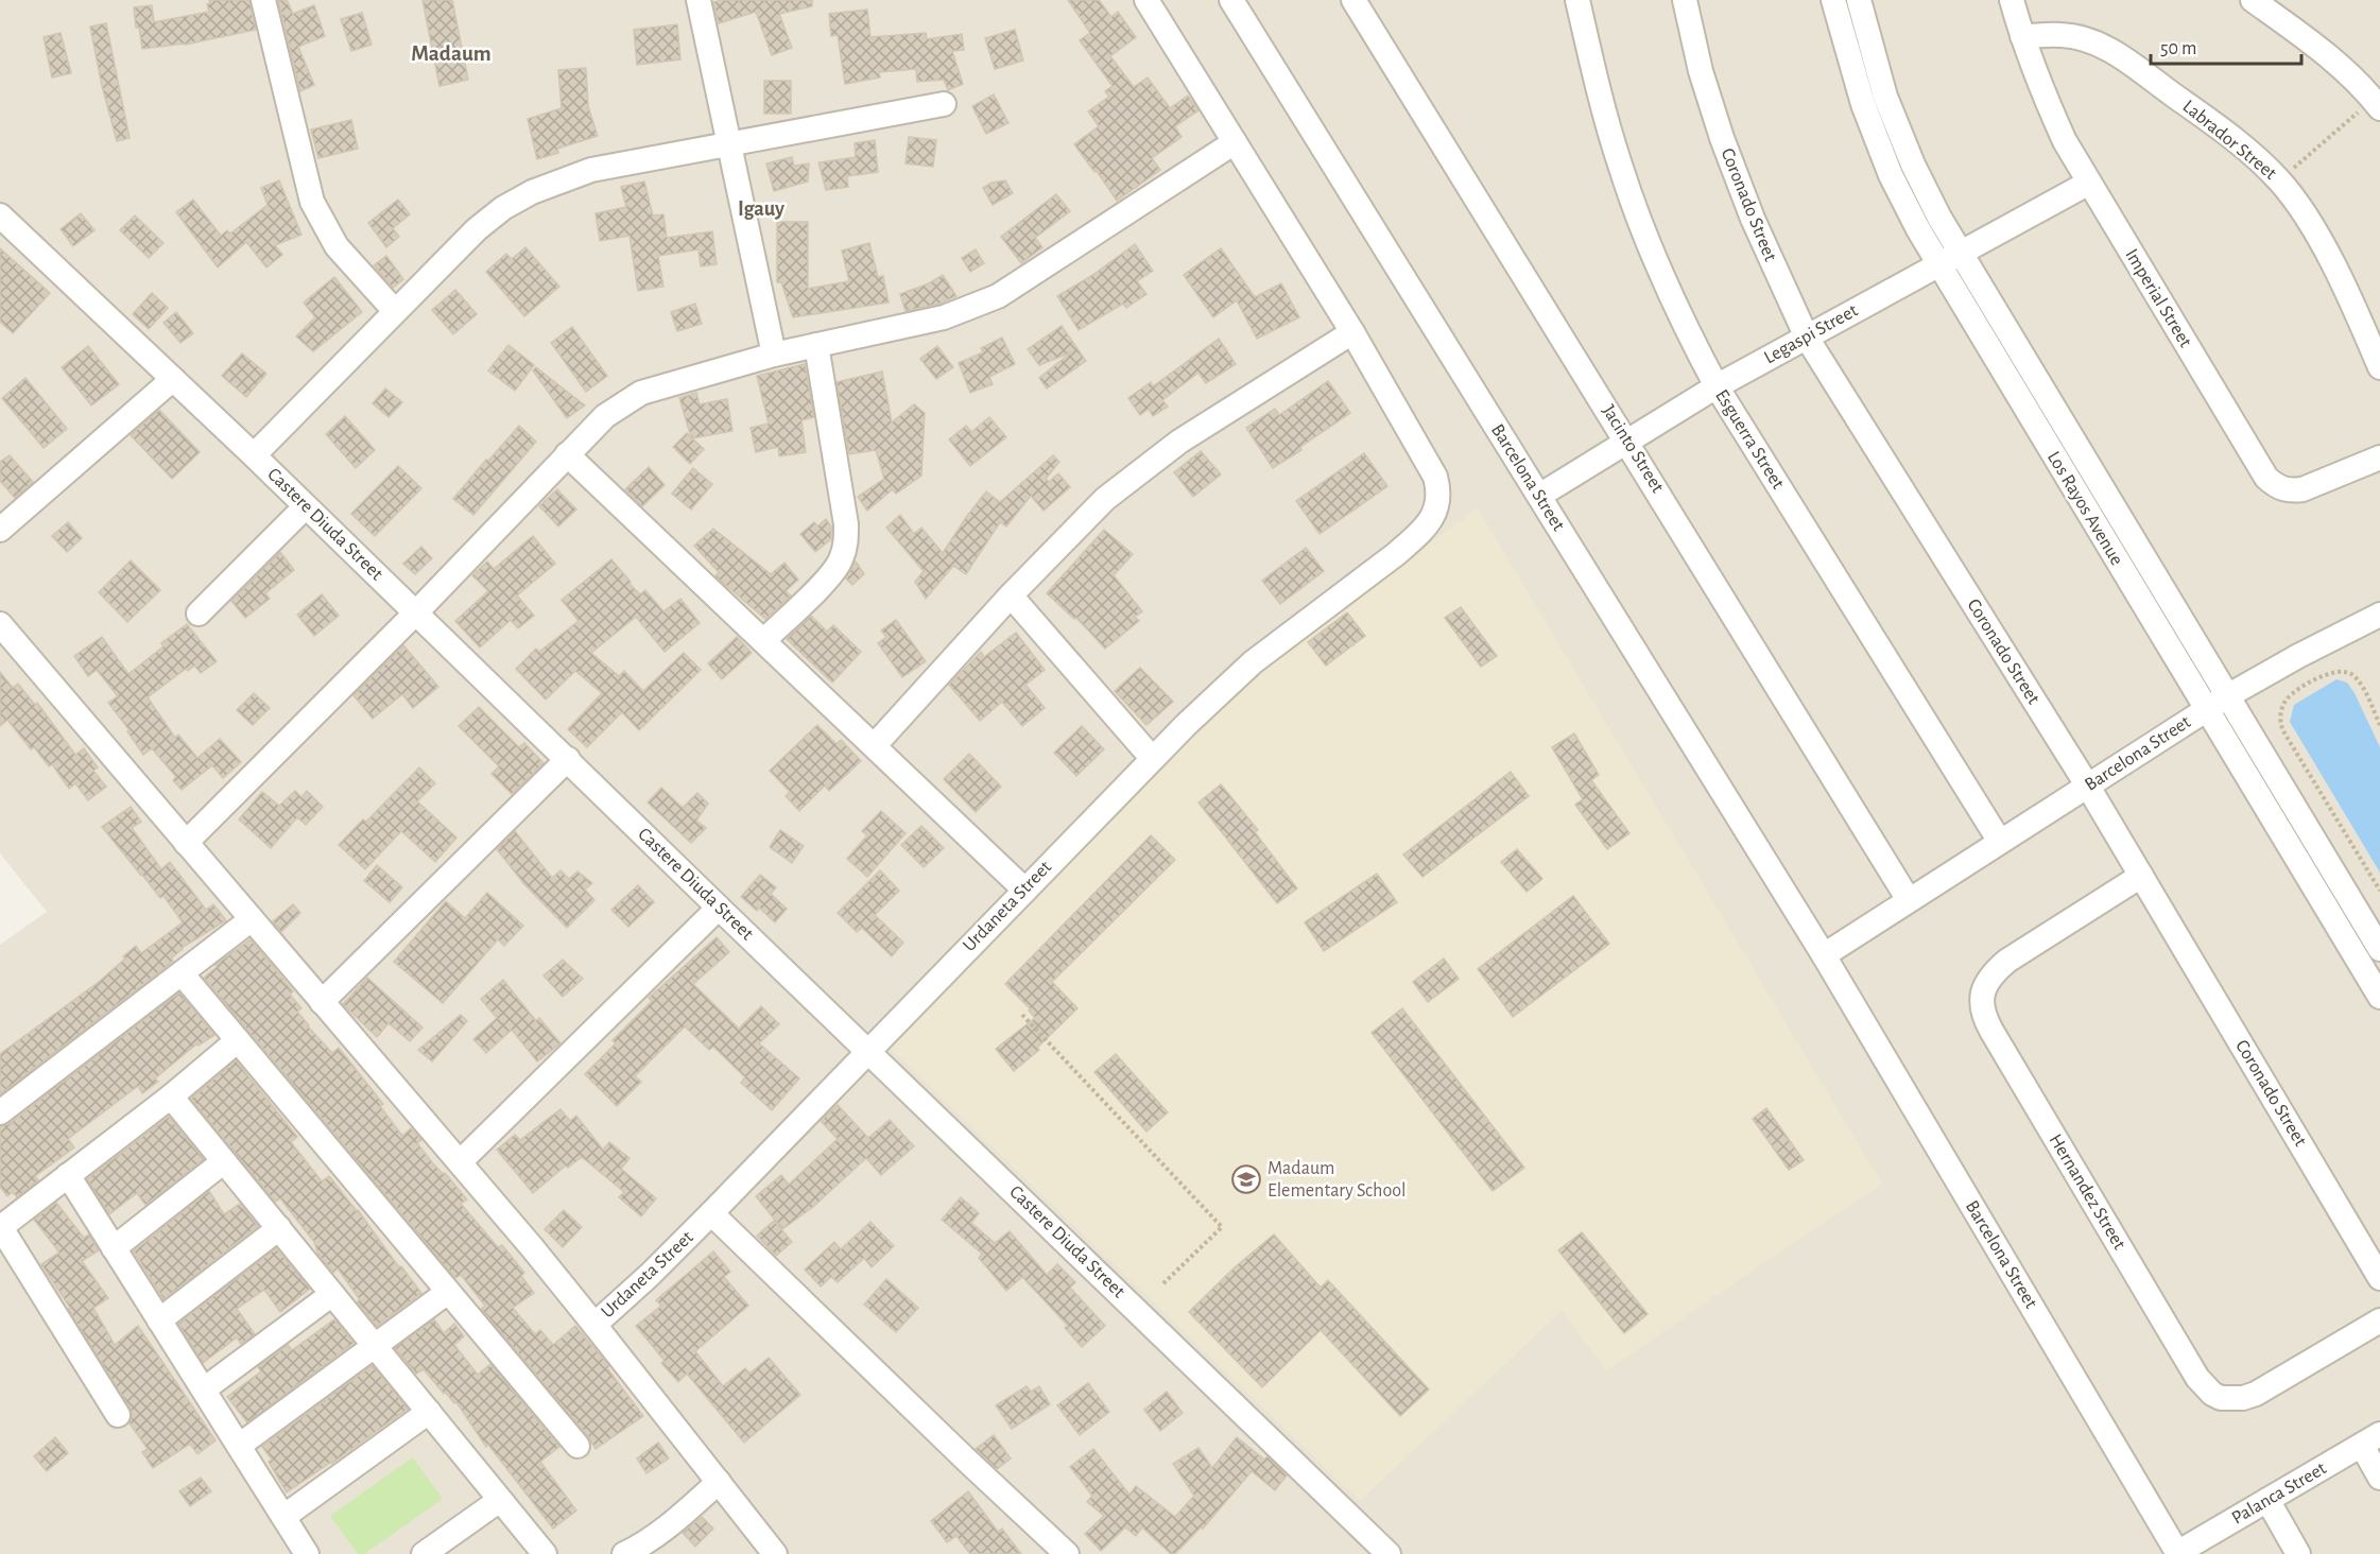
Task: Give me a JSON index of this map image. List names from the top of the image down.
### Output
{
  "streets": {
    "street": [
      "Labrador Street",
      "Coronado Street",
      "Imperial Street",
      "Legaspi Street",
      "Esguerra Street",
      "Jacinto Street",
      "Barcelona Street",
      "Los Rayos Avenue",
      "Castere Diuda Street",
      "Urdaneta Street",
      "Hernandez Street",
      "Palanca Street"
    ]
  },
  "crossings": [
    ["Labrador Street", "Imperial Street"],
    ["Coronado Street", "Legaspi Street"],
    ["Coronado Street", "Barcelona Street"],
    ["Coronado Street", "Hernandez Street"],
    ["Imperial Street", "Legaspi Street"],
    ["Legaspi Street", "Esguerra Street"],
    ["Legaspi Street", "Jacinto Street"],
    ["Legaspi Street", "Barcelona Street"],
    ["Legaspi Street", "Los Rayos Avenue"],
    ["Esguerra Street", "Barcelona Street"],
    ["Jacinto Street", "Barcelona Street"],
    ["Barcelona Street", "Los Rayos Avenue"],
    ["Barcelona Street", "Palanca Street"],
    ["Castere Diuda Street", "Urdaneta Street"]
  ],
  "districts": ["Madaum", "Igauy"],
  "places": {
    "school or university": ["Madaum Elementary School"]
  },
  "scale_bar": "50 m"
}
